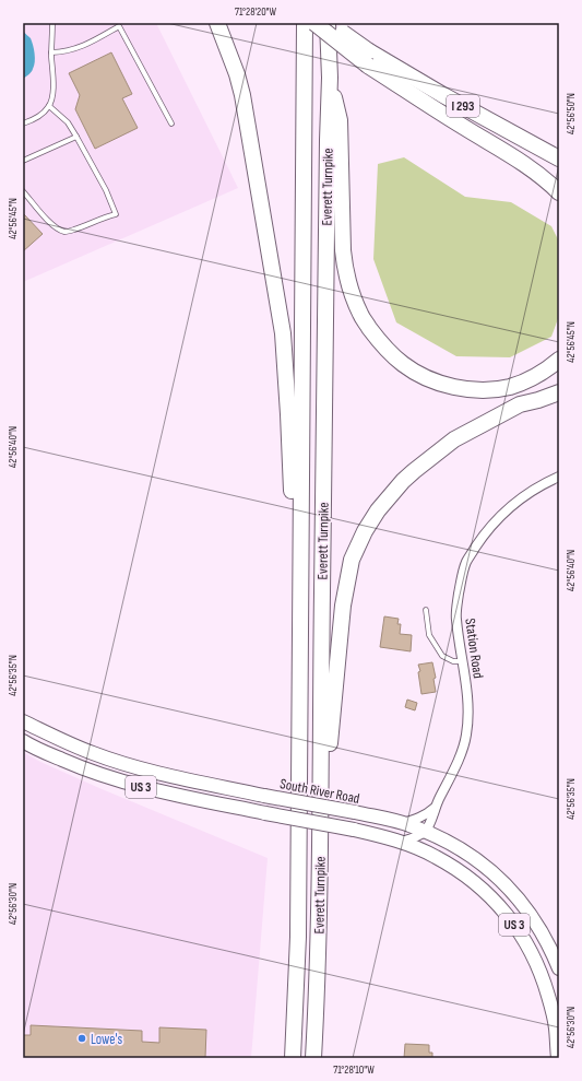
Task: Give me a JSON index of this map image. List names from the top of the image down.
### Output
{
  "streets": {
    "highway": ["I 293", "Everett Turnpike"],
    "main road": ["US 3", "South River Road"],
    "street": ["Station Road"]
  },
  "crossings": [
    ["I 293", "Everett Turnpike"],
    ["Station Road", "South River Road"]
  ],
  "places": ["Lowe's"],
  "coordinates": [
    "71°28'20\"W",
    "42°56'50\"N",
    "42°56'45\"N",
    "42°56'40\"N",
    "42°56'35\"N",
    "42°56'30\"N",
    "71°28'10\"W"
  ]
}
